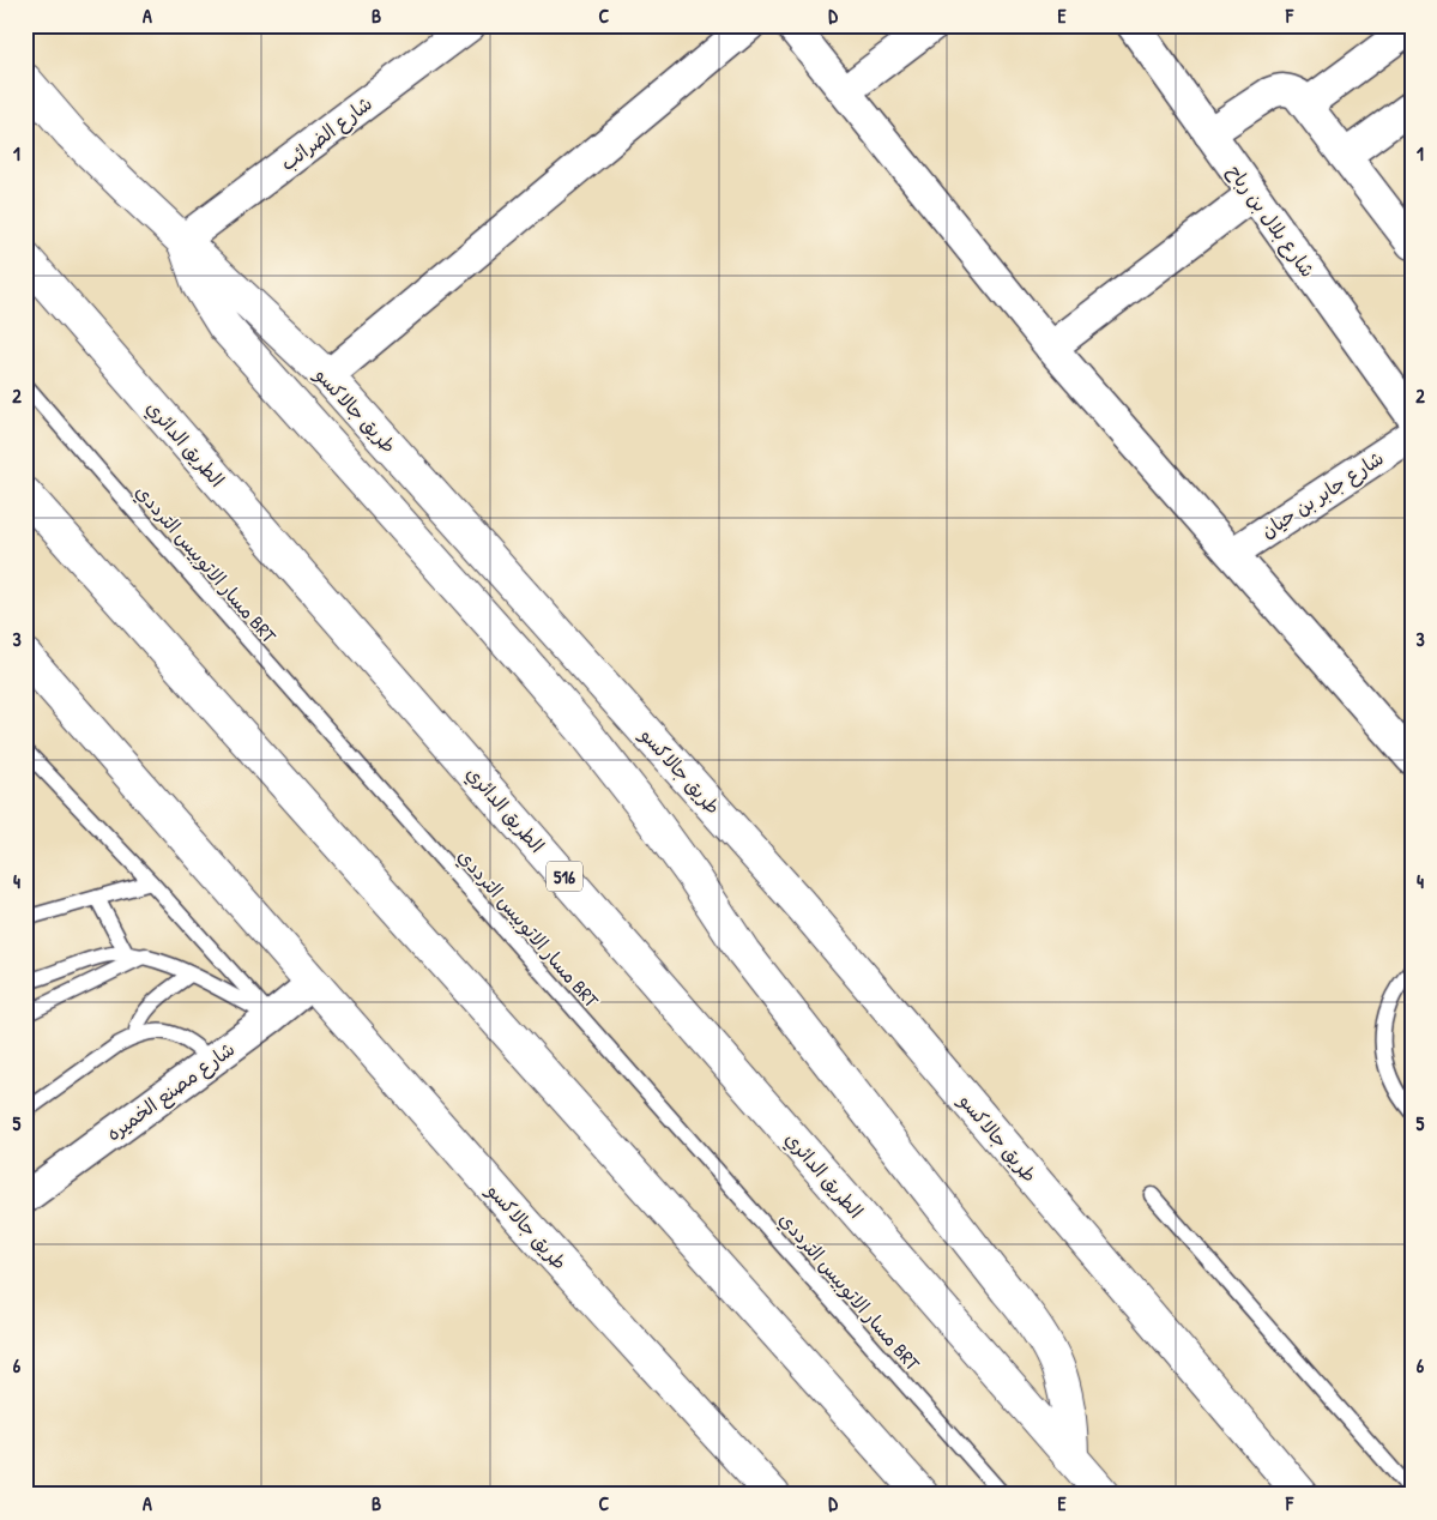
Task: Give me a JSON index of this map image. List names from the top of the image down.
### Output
{
  "streets": {
    "main road": ["طريق جالاكسو", "الطريق الدائري", "516"],
    "street": [
      "شارع الضرائب",
      "شارع بلال بن رباح",
      "شارع جابر بن حيان",
      "شارع مصنع الخميره"
    ],
    "lane": ["مسار الاتوبيس الترددي BRT"]
  },
  "crossings": [
    ["شارع الضرائب", "طريق جالاكسو"],
    ["طريق جالاكسو", "شارع مصنع الخميره"]
  ],
  "grid": {
    "columns": [
      "A",
      "B",
      "C",
      "D",
      "E",
      "F"
    ],
    "rows": [
      "1",
      "2",
      "3",
      "4",
      "5",
      "6"
    ]
  }
}
